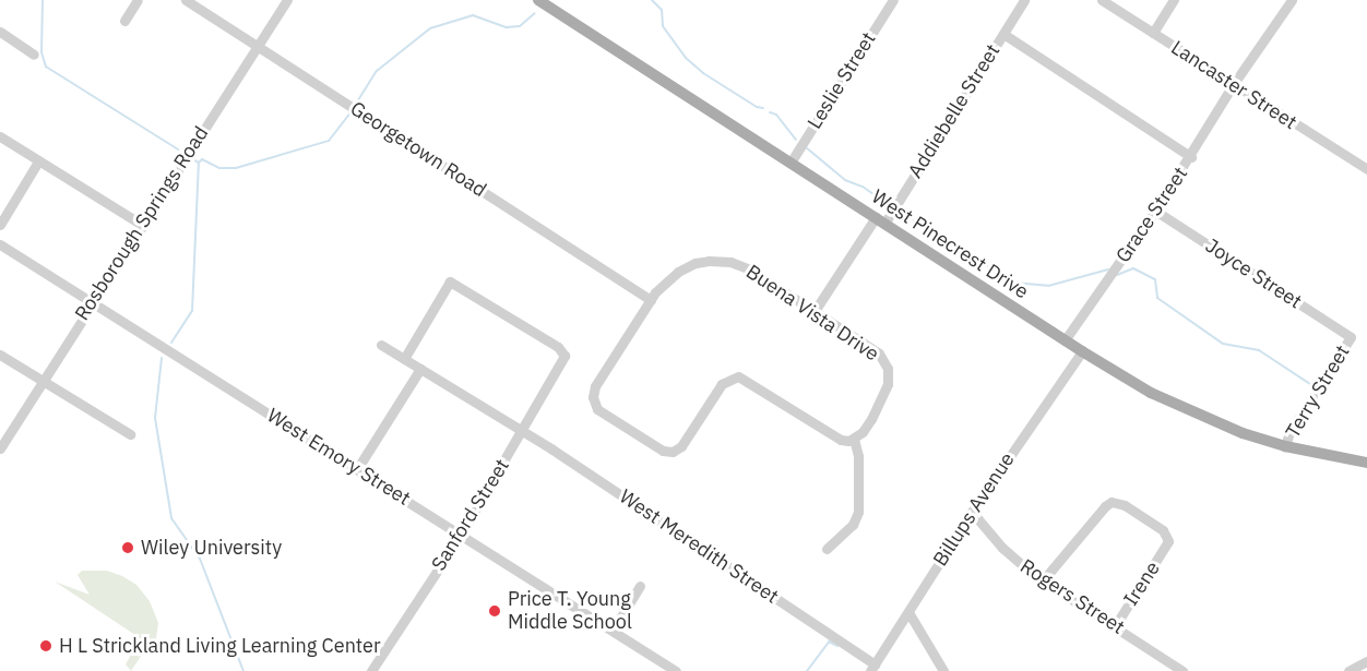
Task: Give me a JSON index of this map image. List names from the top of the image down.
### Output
{
  "streets": {
    "main road": ["West Pinecrest Drive"],
    "street": [
      "Leslie Street",
      "Lancaster Street",
      "Addiebelle Street",
      "Georgetown Road",
      "Grace Street",
      "Rosborough Springs Road",
      "Joyce Street",
      "Buena Vista Drive",
      "Terry Street",
      "West Emory Street",
      "Billups Avenue",
      "Sanford Street",
      "West Meredith Street",
      "Irene",
      "Rogers Street"
    ]
  },
  "crossings": [
    ["Leslie Street", "West Pinecrest Drive"],
    ["Lancaster Street", "Grace Street"],
    ["Addiebelle Street", "West Pinecrest Drive"],
    ["Addiebelle Street", "Buena Vista Drive"],
    ["Georgetown Road", "Rosborough Springs Road"],
    ["Georgetown Road", "Buena Vista Drive"],
    ["Grace Street", "West Pinecrest Drive"],
    ["Grace Street", "Joyce Street"],
    ["Rosborough Springs Road", "West Emory Street"],
    ["West Pinecrest Drive", "Terry Street"],
    ["West Pinecrest Drive", "Billups Avenue"],
    ["Joyce Street", "Terry Street"],
    ["West Emory Street", "Sanford Street"],
    ["Billups Avenue", "West Meredith Street"],
    ["Billups Avenue", "Rogers Street"],
    ["Sanford Street", "West Meredith Street"],
    ["Irene", "Rogers Street"]
  ],
  "places": ["Wiley University", "Price T. Young Middle School", "H L Strickland Living Learning Center"]
}
